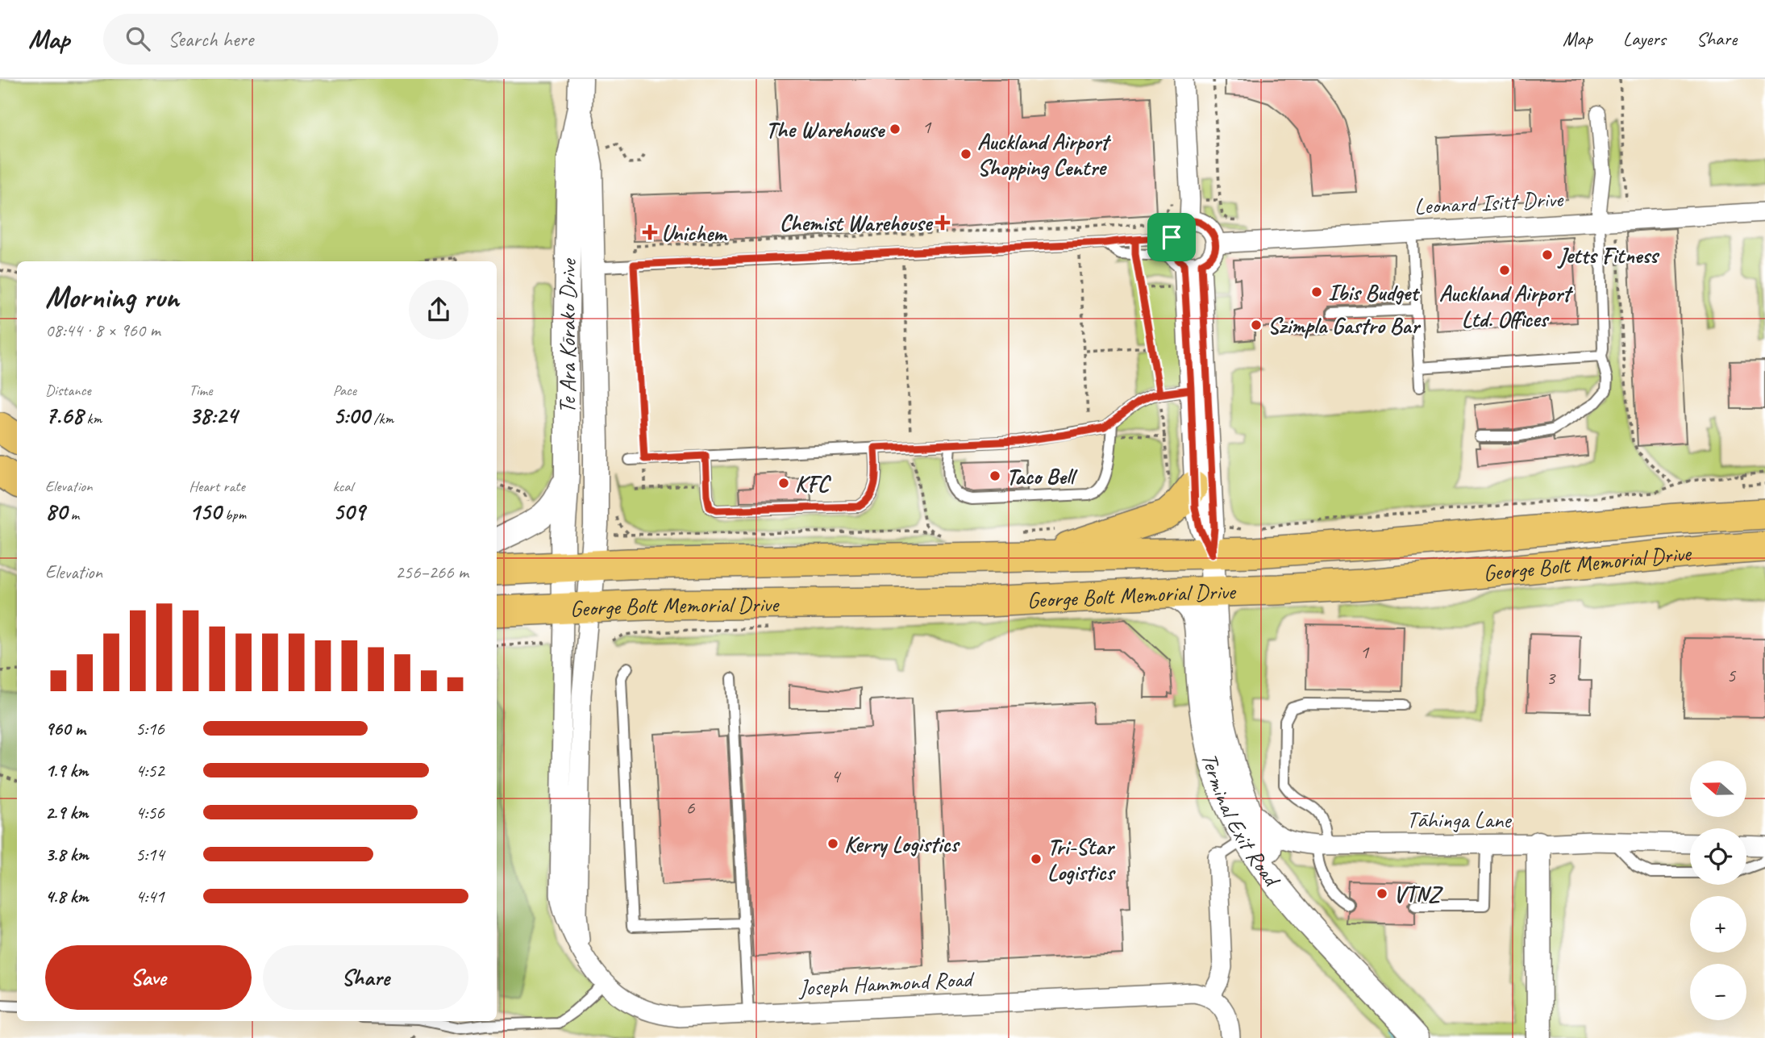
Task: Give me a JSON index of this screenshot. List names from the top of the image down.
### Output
{
  "streets": {
    "main road": ["George Bolt Memorial Drive"],
    "street": [
      "Leonard Isitt Drive",
      "Te Ara Kōrako Drive",
      "Terminal Exit Road",
      "Tāhinga Lane",
      "Joseph Hammond Road"
    ]
  },
  "crossings": [
    ["Te Ara Kōrako Drive", "George Bolt Memorial Drive"],
    ["Te Ara Kōrako Drive", "Joseph Hammond Road"],
    ["George Bolt Memorial Drive", "Terminal Exit Road"],
    ["George Bolt Memorial Drive", "Joseph Hammond Road"],
    ["Terminal Exit Road", "Tāhinga Lane"]
  ],
  "places": {
    "other": [
      "The Warehouse",
      "Auckland Airport Shopping Centre",
      "Jetts Fitness",
      "Auckland Airport Ltd. Offices",
      "Ibis Budget",
      "Szimpla Gastro Bar",
      "Taco Bell",
      "KFC",
      "Kerry Logistics",
      "Tri-Star Logistics",
      "VTNZ"
    ],
    "health": ["Chemist Warehouse", "Unichem"]
  },
  "house_numbers": [
    "1",
    "1",
    "5",
    "3",
    "4",
    "6"
  ],
  "north": "left",
  "page": {
    "header": "Map",
    "search": "Search here",
    "nav": ["Map", "Layers", "Share"],
    "heading": ["Morning run", "08:44 · 8 × 960 m"],
    "stats": [
      ["Distance", "7.68 km"],
      ["Time", "38:24"],
      ["Pace", "5:00 /km"],
      ["Elevation", "80 m"],
      ["Heart rate", "150 bpm"],
      ["kcal", "509"]
    ],
    "chart": ["Elevation", "256–266 m"],
    "list": [
      {
        "name": "960 m",
        "note": "5:16"
      },
      {
        "name": "1.9 km",
        "note": "4:52"
      },
      {
        "name": "2.9 km",
        "note": "4:56"
      },
      {
        "name": "3.8 km",
        "note": "5:14"
      },
      {
        "name": "4.8 km",
        "note": "4:41"
      }
    ],
    "map_buttons": ["+", "−"],
    "buttons": ["Save", "Share"]
  }
}
